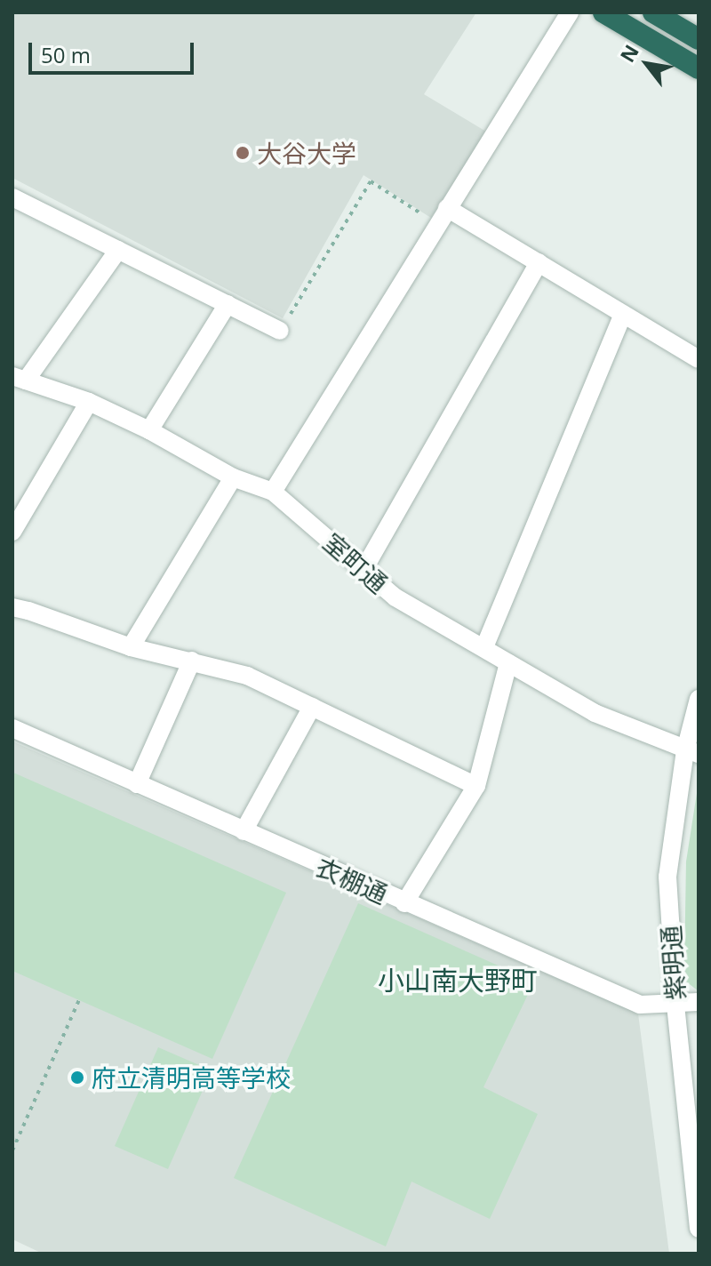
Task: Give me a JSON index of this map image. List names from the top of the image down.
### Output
{
  "streets": {
    "street": ["室町通", "衣棚通", "紫明通"]
  },
  "crossings": [
    ["室町通", "紫明通"],
    ["衣棚通", "紫明通"]
  ],
  "districts": ["小山南大野町"],
  "places": ["大谷大学", "府立清明高等学校"],
  "scale_bar": "50 m",
  "north": "top left"
}
